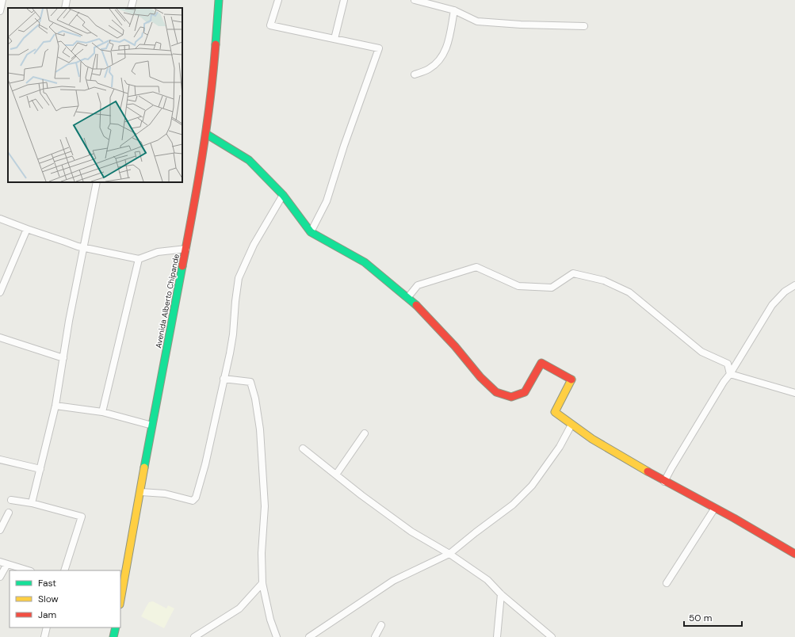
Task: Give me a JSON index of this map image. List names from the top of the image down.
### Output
{
  "streets": {
    "street": ["Avenida Alberto Chipande"]
  },
  "legend": ["Fast", "Slow", "Jam"],
  "scale_bar": "50 m"
}
